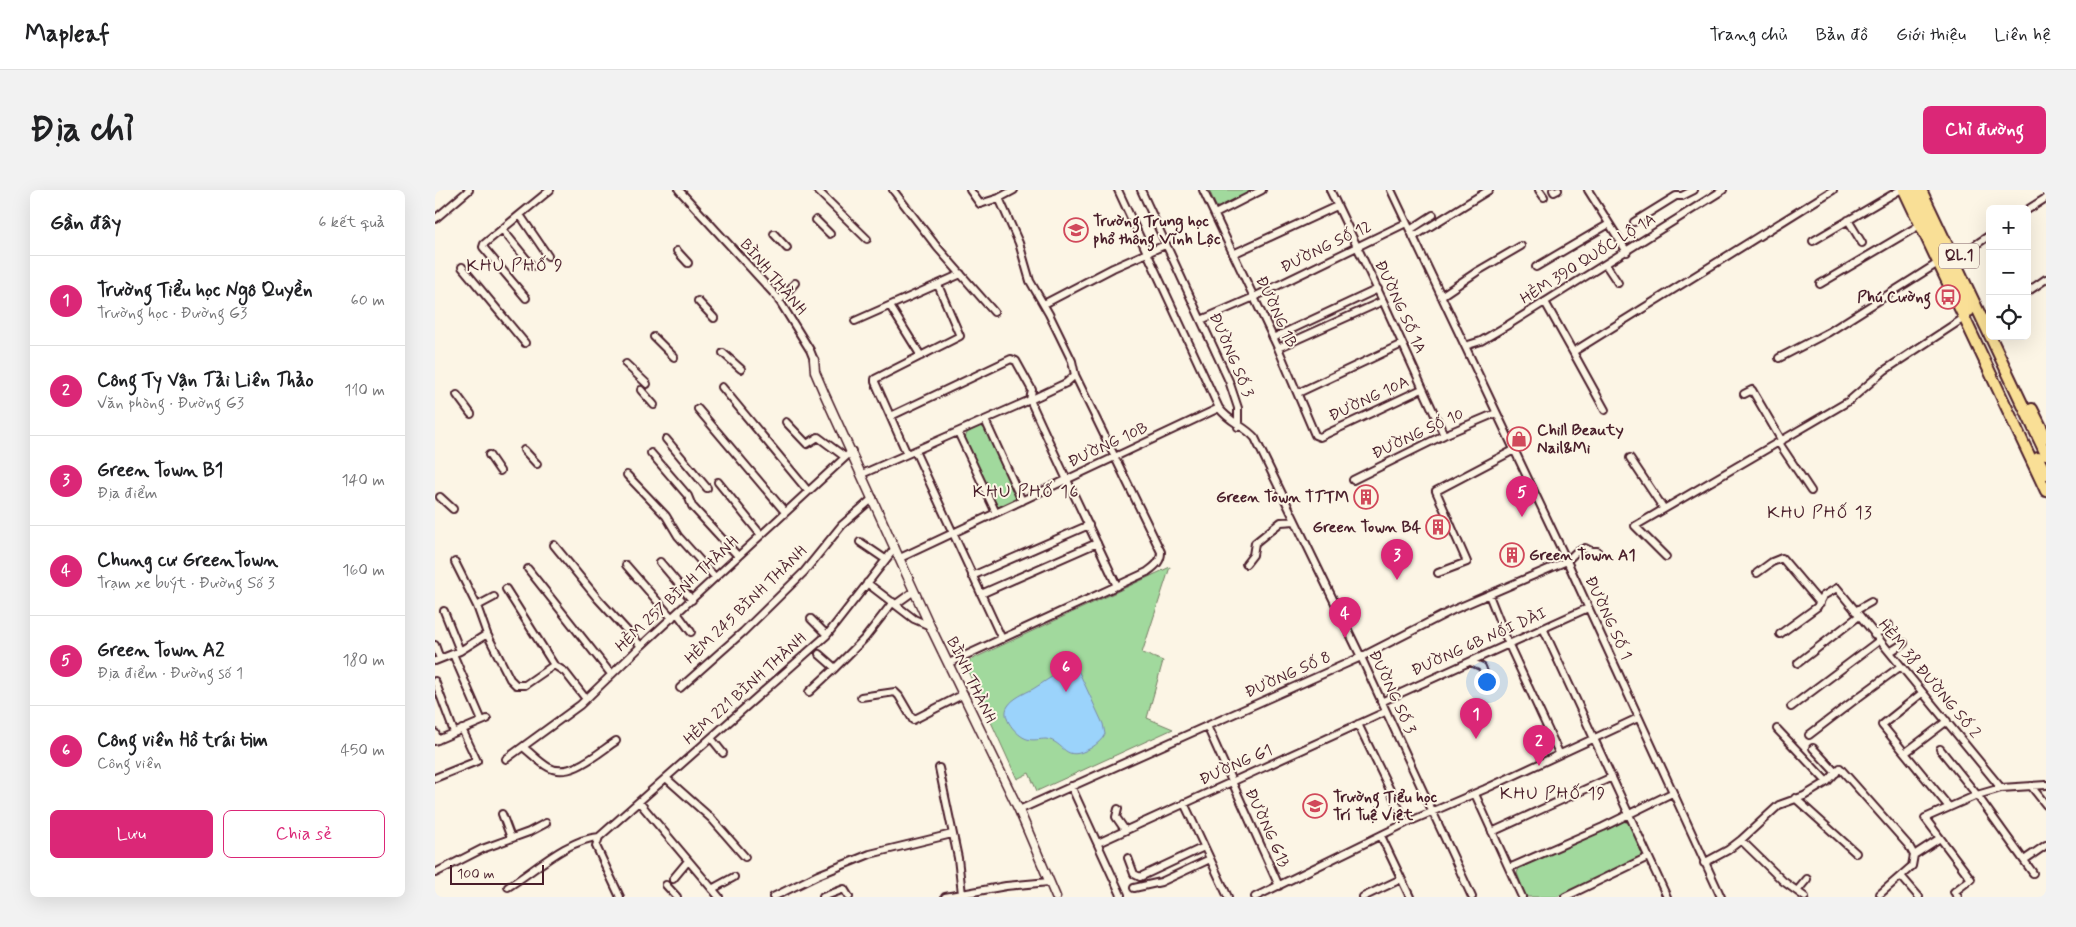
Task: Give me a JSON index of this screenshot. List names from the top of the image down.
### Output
{
  "streets": {
    "highway": ["QL.1"],
    "street": [
      "ĐƯỜNG SỐ 12",
      "HẺM 390 QUỐC LỘ 1A",
      "BÌNH THÀNH",
      "ĐƯỜNG SỐ 1A",
      "ĐƯỜNG 1B",
      "ĐƯỜNG SỐ 3",
      "ĐƯỜNG 10A",
      "ĐƯỜNG SỐ 10",
      "ĐƯỜNG 10B",
      "HẺM 257 BÌNH THÀNH",
      "HẺM 245 BÌNH THÀNH",
      "ĐƯỜNG SỐ 1",
      "ĐƯỜNG 6B NỐI DÀI",
      "ĐƯỜNG SỐ 8",
      "HẺM 38 ĐƯỜNG SỐ 2",
      "HẺM 221 BÌNH THÀNH",
      "ĐƯỜNG G1",
      "ĐƯỜNG G13"
    ]
  },
  "crossings": [
    ["ĐƯỜNG SỐ 12", "ĐƯỜNG SỐ 1A"],
    ["ĐƯỜNG SỐ 12", "ĐƯỜNG 1B"],
    ["ĐƯỜNG SỐ 12", "ĐƯỜNG SỐ 3"],
    ["ĐƯỜNG SỐ 12", "ĐƯỜNG SỐ 1"],
    ["HẺM 390 QUỐC LỘ 1A", "ĐƯỜNG SỐ 1"],
    ["BÌNH THÀNH", "ĐƯỜNG 10B"],
    ["BÌNH THÀNH", "HẺM 257 BÌNH THÀNH"],
    ["BÌNH THÀNH", "HẺM 245 BÌNH THÀNH"],
    ["BÌNH THÀNH", "ĐƯỜNG SỐ 8"],
    ["BÌNH THÀNH", "HẺM 221 BÌNH THÀNH"],
    ["ĐƯỜNG SỐ 1A", "ĐƯỜNG 10A"],
    ["ĐƯỜNG SỐ 1A", "ĐƯỜNG SỐ 10"],
    ["ĐƯỜNG 1B", "ĐƯỜNG 10A"],
    ["ĐƯỜNG SỐ 3", "ĐƯỜNG 10B"],
    ["ĐƯỜNG SỐ 3", "ĐƯỜNG 6B NỐI DÀI"],
    ["ĐƯỜNG SỐ 3", "ĐƯỜNG SỐ 8"],
    ["ĐƯỜNG SỐ 3", "ĐƯỜNG G1"],
    ["ĐƯỜNG SỐ 10", "ĐƯỜNG SỐ 1"],
    ["ĐƯỜNG SỐ 1", "ĐƯỜNG 6B NỐI DÀI"],
    ["ĐƯỜNG SỐ 1", "ĐƯỜNG SỐ 8"],
    ["ĐƯỜNG SỐ 8", "ĐƯỜNG G13"],
    ["ĐƯỜNG G1", "ĐƯỜNG G13"]
  ],
  "districts": [
    "KHU PHỐ 9",
    "KHU PHỐ 16",
    "KHU PHỐ 13",
    "KHU PHỐ 19"
  ],
  "places": {
    "school or university": ["Trường Trung học phổ thông Vĩnh Lộc", "Trường Tiểu học Trí Tuệ Việt"],
    "bus stop": ["Phú Cường"],
    "shop": ["Chill Beauty Nail&Mi"],
    "building": ["Green Town TTTM", "Green Town B4", "Green Town A1"]
  },
  "scale_bar": "100 m",
  "page": {
    "header": "Mapleaf",
    "nav": [
      "Trang chủ",
      "Bản đồ",
      "Giới thiệu",
      "Liên hệ"
    ],
    "buttons": [
      "Chỉ đường",
      ["Lưu", "Chia sẻ"]
    ],
    "title": "Địa chỉ",
    "heading": ["Gần đây", "6 kết quả"],
    "map_buttons": ["+", "−"],
    "list": [
      {
        "mark": "1",
        "name": "Trường Tiểu học Ngô Quyền",
        "note": "Trường học · Đường G3",
        "value": "60 m"
      },
      {
        "mark": "2",
        "name": "Công Ty Vận Tải Liên Thảo",
        "note": "Văn phòng · Đường G3",
        "value": "110 m"
      },
      {
        "mark": "3",
        "name": "Green Town B1",
        "note": "Địa điểm",
        "value": "140 m"
      },
      {
        "mark": "4",
        "name": "Chung cư GreenTown",
        "note": "Trạm xe buýt · Đường Số 3",
        "value": "160 m"
      },
      {
        "mark": "5",
        "name": "Green Town A2",
        "note": "Địa điểm · Đường số 1",
        "value": "180 m"
      },
      {
        "mark": "6",
        "name": "Công viên Hồ trái tim",
        "note": "Công viên",
        "value": "450 m"
      }
    ],
    "pins": [
      "5",
      "3",
      "4",
      "6",
      "1",
      "2"
    ],
    "scale": "100 m"
  }
}
